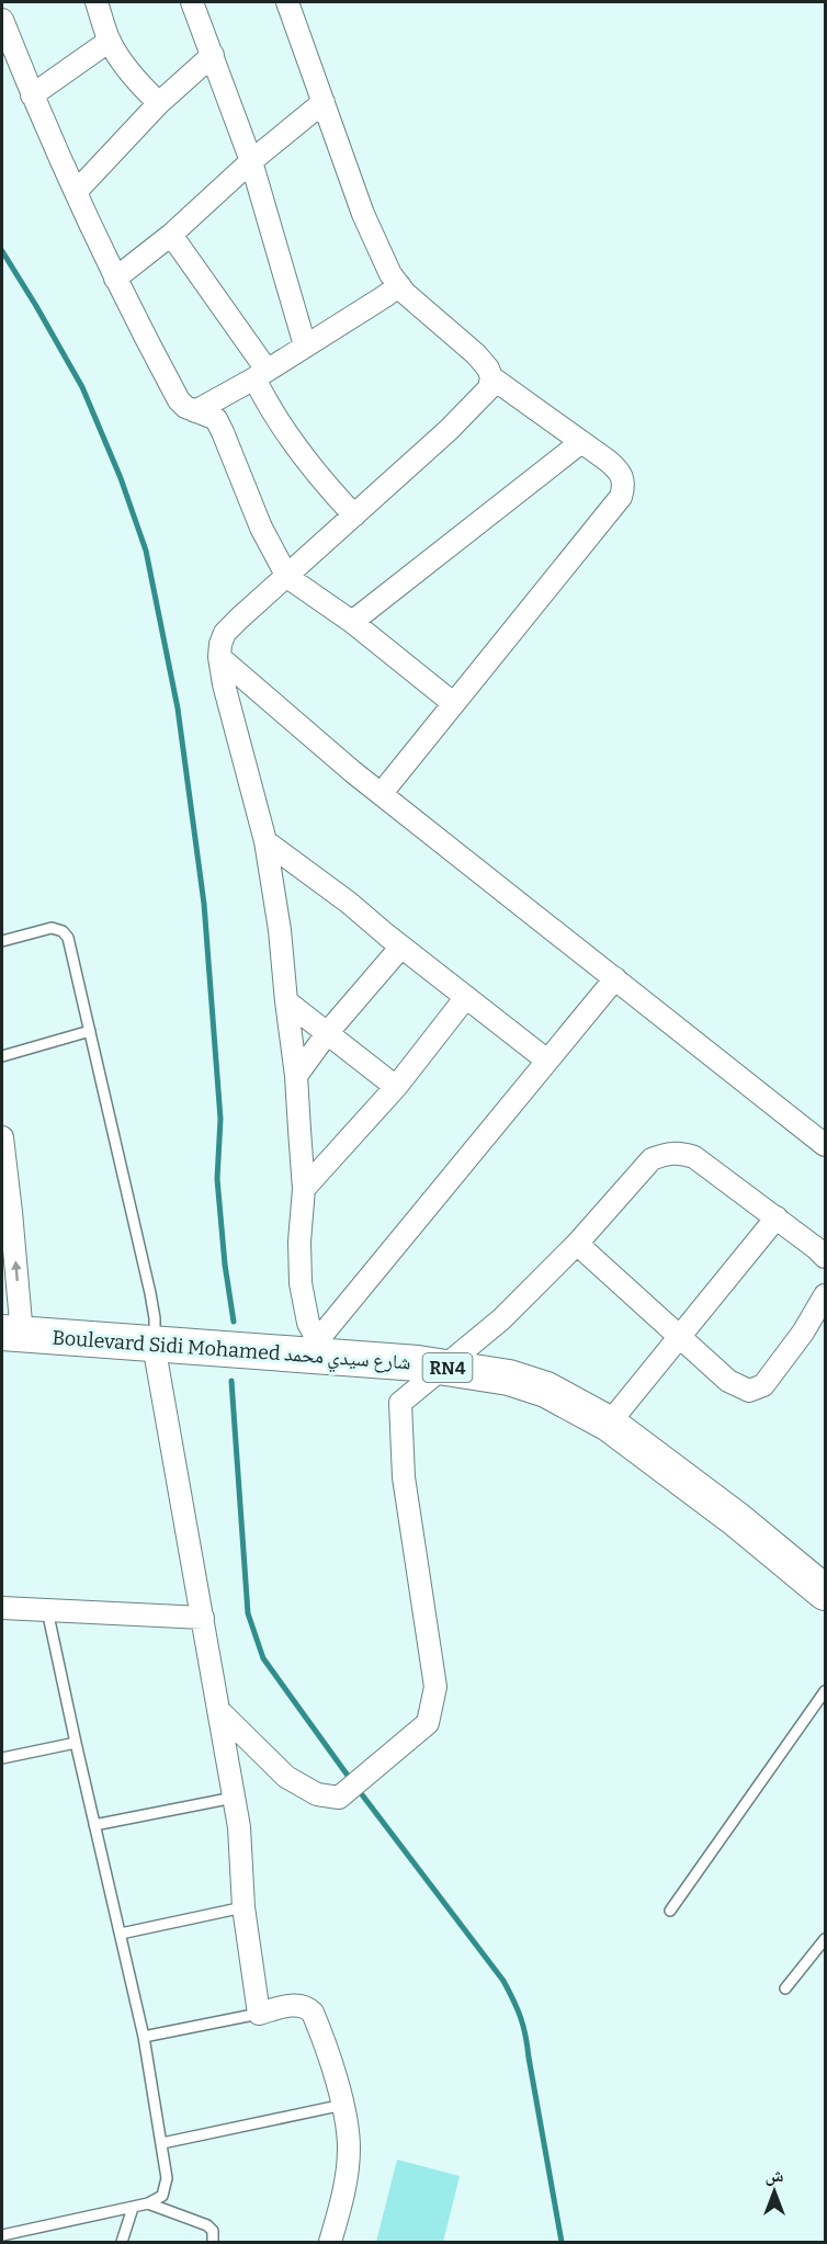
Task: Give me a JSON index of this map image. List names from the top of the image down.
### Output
{
  "streets": {
    "main road": ["Boulevard Sidi Mohamed شارع سيدي محمد", "RN4"]
  },
  "north": "top"
}
